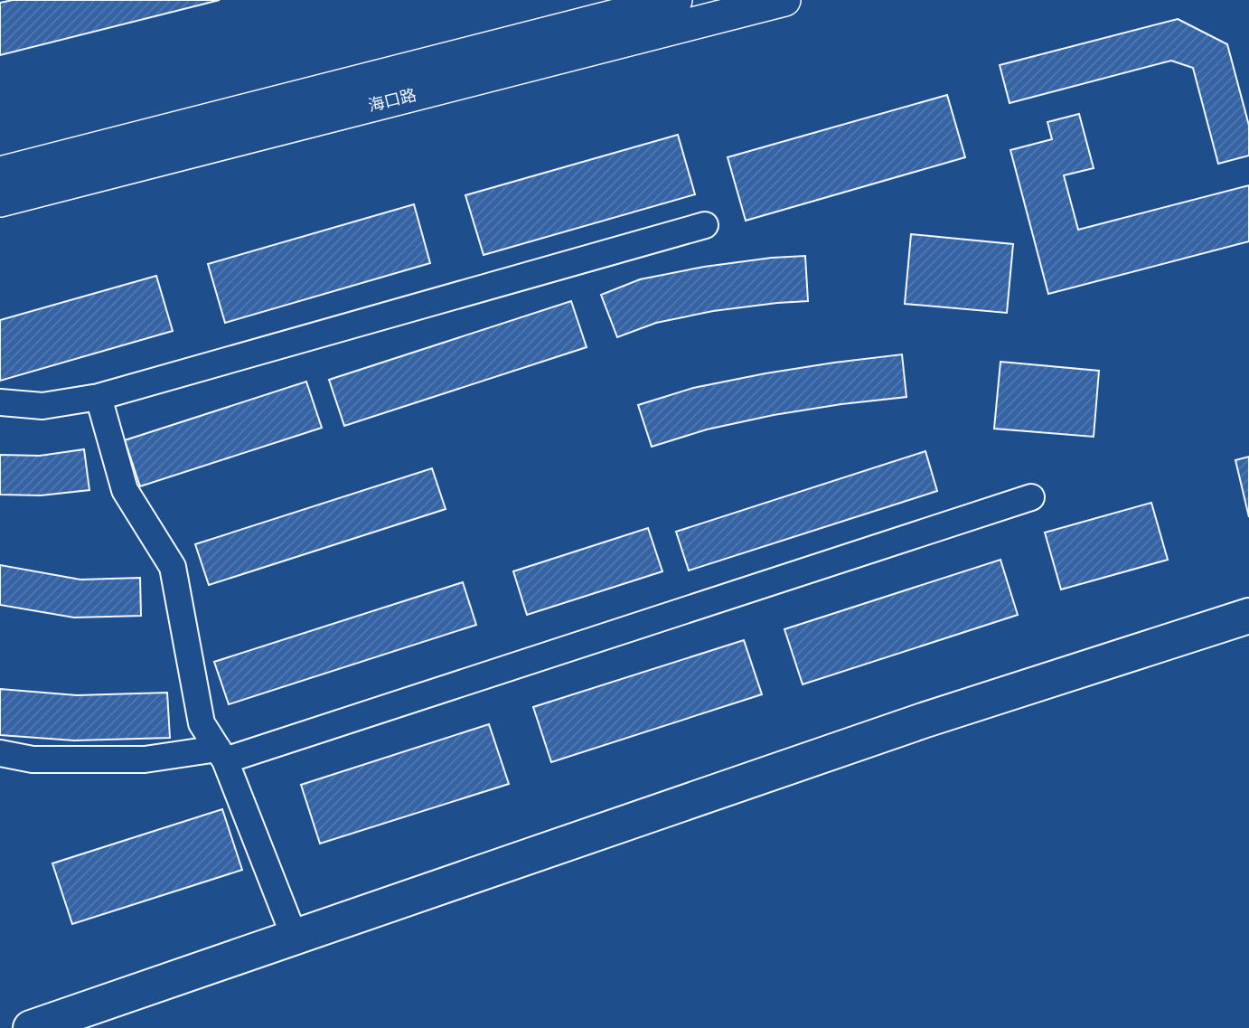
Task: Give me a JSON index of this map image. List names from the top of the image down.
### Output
{
  "streets": {
    "main road": ["海口路"]
  }
}
